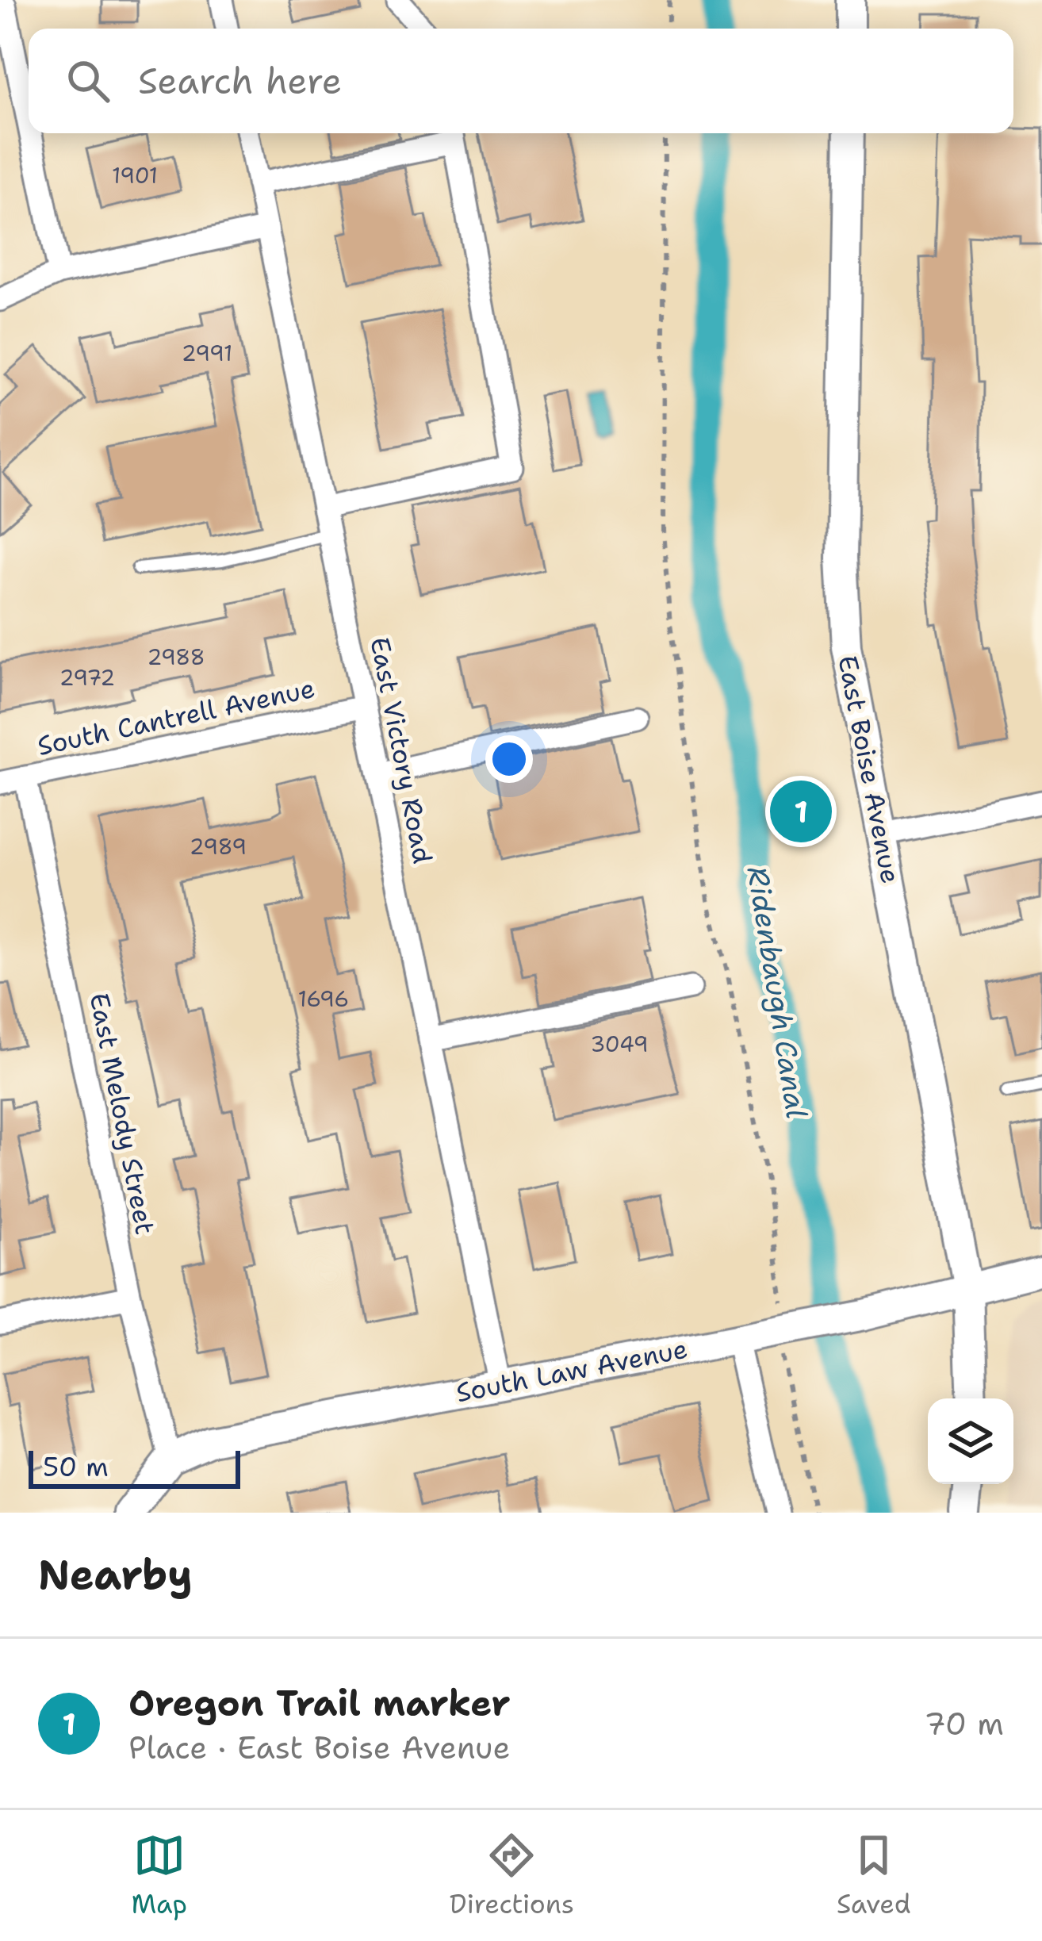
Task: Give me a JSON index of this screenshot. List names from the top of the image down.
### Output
{
  "streets": {
    "street": [
      "South Cantrell Avenue",
      "East Victory Road",
      "East Boise Avenue",
      "East Melody Street",
      "South Law Avenue"
    ]
  },
  "crossings": [
    ["South Cantrell Avenue", "East Victory Road"],
    ["South Cantrell Avenue", "East Melody Street"],
    ["East Victory Road", "South Law Avenue"],
    ["East Boise Avenue", "South Law Avenue"],
    ["East Melody Street", "South Law Avenue"]
  ],
  "water": ["Ridenbaugh Canal"],
  "house_numbers": [
    "1901",
    "2991",
    "2988",
    "2972",
    "2989",
    "1696",
    "3049"
  ],
  "scale_bar": "50 m",
  "page": {
    "search": "Search here",
    "pins": "1",
    "scale": "50 m",
    "heading": "Nearby",
    "list": [
      {
        "mark": "1",
        "name": "Oregon Trail marker",
        "note": "Place · East Boise Avenue",
        "value": "70 m"
      }
    ],
    "nav": ["Map", "Directions", "Saved"]
  }
}
